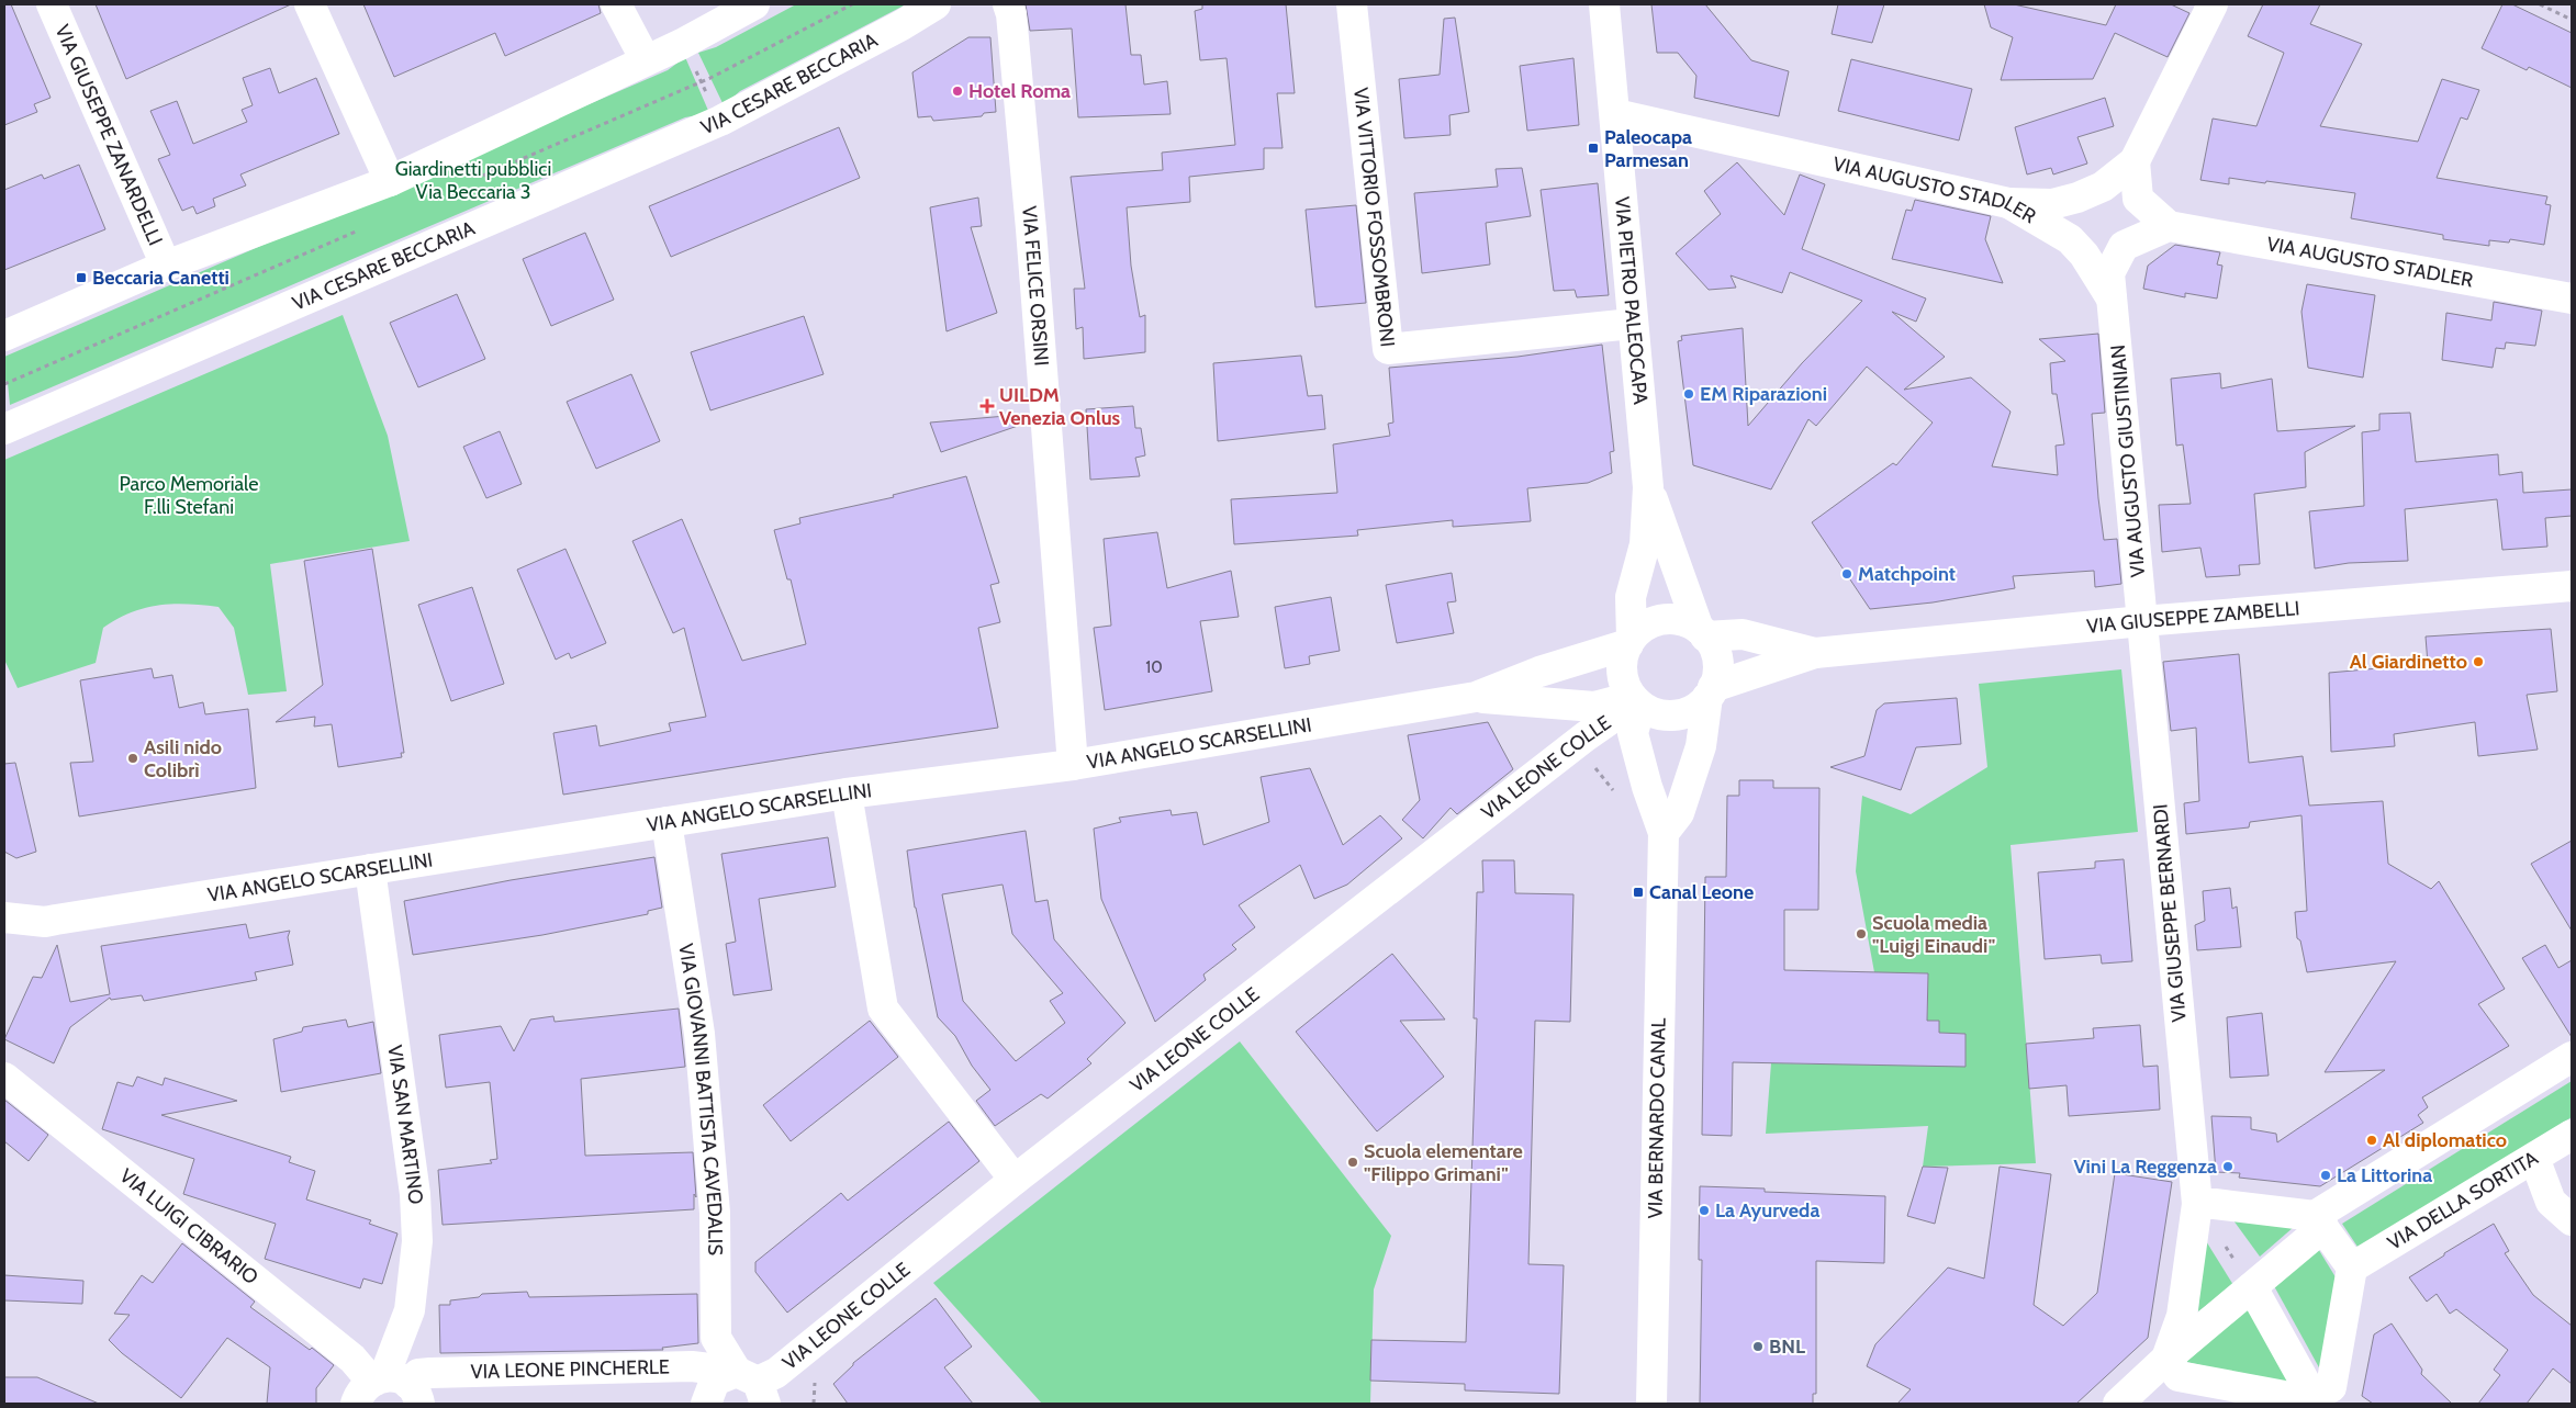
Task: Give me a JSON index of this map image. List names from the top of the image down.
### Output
{
  "streets": {
    "street": [
      "VIA CESARE BECCARIA",
      "VIA GIUSEPPE ZANARDELLI",
      "VIA AUGUSTO STADLER",
      "VIA VITTORIO FOSSOMBRONI",
      "VIA FELICE ORSINI",
      "VIA PIETRO PALEOCAPA",
      "VIA AUGUSTO GIUSTINIAN",
      "VIA GIUSEPPE ZAMBELLI",
      "VIA ANGELO SCARSELLINI",
      "VIA LEONE COLLE",
      "VIA GIUSEPPE BERNARDI",
      "VIA GIOVANNI BATTISTA CAVEDALIS",
      "VIA BERNARDO CANAL",
      "VIA SAN MARTINO",
      "VIA DELLA SORTITA",
      "VIA LUIGI CIBRARIO",
      "VIA LEONE PINCHERLE"
    ]
  },
  "crossings": [
    ["VIA AUGUSTO STADLER", "VIA PIETRO PALEOCAPA"],
    ["VIA AUGUSTO STADLER", "VIA AUGUSTO GIUSTINIAN"],
    ["VIA VITTORIO FOSSOMBRONI", "VIA PIETRO PALEOCAPA"],
    ["VIA FELICE ORSINI", "VIA ANGELO SCARSELLINI"],
    ["VIA PIETRO PALEOCAPA", "VIA GIUSEPPE ZAMBELLI"],
    ["VIA PIETRO PALEOCAPA", "VIA ANGELO SCARSELLINI"],
    ["VIA PIETRO PALEOCAPA", "VIA LEONE COLLE"],
    ["VIA PIETRO PALEOCAPA", "VIA BERNARDO CANAL"],
    ["VIA AUGUSTO GIUSTINIAN", "VIA GIUSEPPE ZAMBELLI"],
    ["VIA AUGUSTO GIUSTINIAN", "VIA GIUSEPPE BERNARDI"],
    ["VIA GIUSEPPE ZAMBELLI", "VIA ANGELO SCARSELLINI"],
    ["VIA GIUSEPPE ZAMBELLI", "VIA LEONE COLLE"],
    ["VIA GIUSEPPE ZAMBELLI", "VIA GIUSEPPE BERNARDI"],
    ["VIA GIUSEPPE ZAMBELLI", "VIA BERNARDO CANAL"],
    ["VIA ANGELO SCARSELLINI", "VIA LEONE COLLE"],
    ["VIA ANGELO SCARSELLINI", "VIA GIOVANNI BATTISTA CAVEDALIS"],
    ["VIA ANGELO SCARSELLINI", "VIA BERNARDO CANAL"],
    ["VIA ANGELO SCARSELLINI", "VIA SAN MARTINO"],
    ["VIA LEONE COLLE", "VIA GIOVANNI BATTISTA CAVEDALIS"],
    ["VIA LEONE COLLE", "VIA BERNARDO CANAL"],
    ["VIA LEONE COLLE", "VIA LEONE PINCHERLE"],
    ["VIA GIOVANNI BATTISTA CAVEDALIS", "VIA LEONE PINCHERLE"],
    ["VIA SAN MARTINO", "VIA LUIGI CIBRARIO"],
    ["VIA SAN MARTINO", "VIA LEONE PINCHERLE"],
    ["VIA LUIGI CIBRARIO", "VIA LEONE PINCHERLE"]
  ],
  "parks": ["Giardinetti pubblici Via Beccaria 3", "Parco Memoriale F.lli Stefani"],
  "places": {
    "other": [
      "Hotel Roma",
      "EM Riparazioni",
      "Matchpoint",
      "Al Giardinetto",
      "Asili nido Colibrì",
      "Scuola media \"Luigi Einaudi\"",
      "Al diplomatico",
      "Scuola elementare \"Filippo Grimani\"",
      "Vini La Reggenza",
      "La Littorina",
      "La Ayurveda",
      "BNL"
    ],
    "transit": ["Paleocapa Parmesan", "Beccaria Canetti", "Canal Leone"],
    "health": ["UILDM Venezia Onlus"]
  },
  "house_numbers": ["10"]
}
